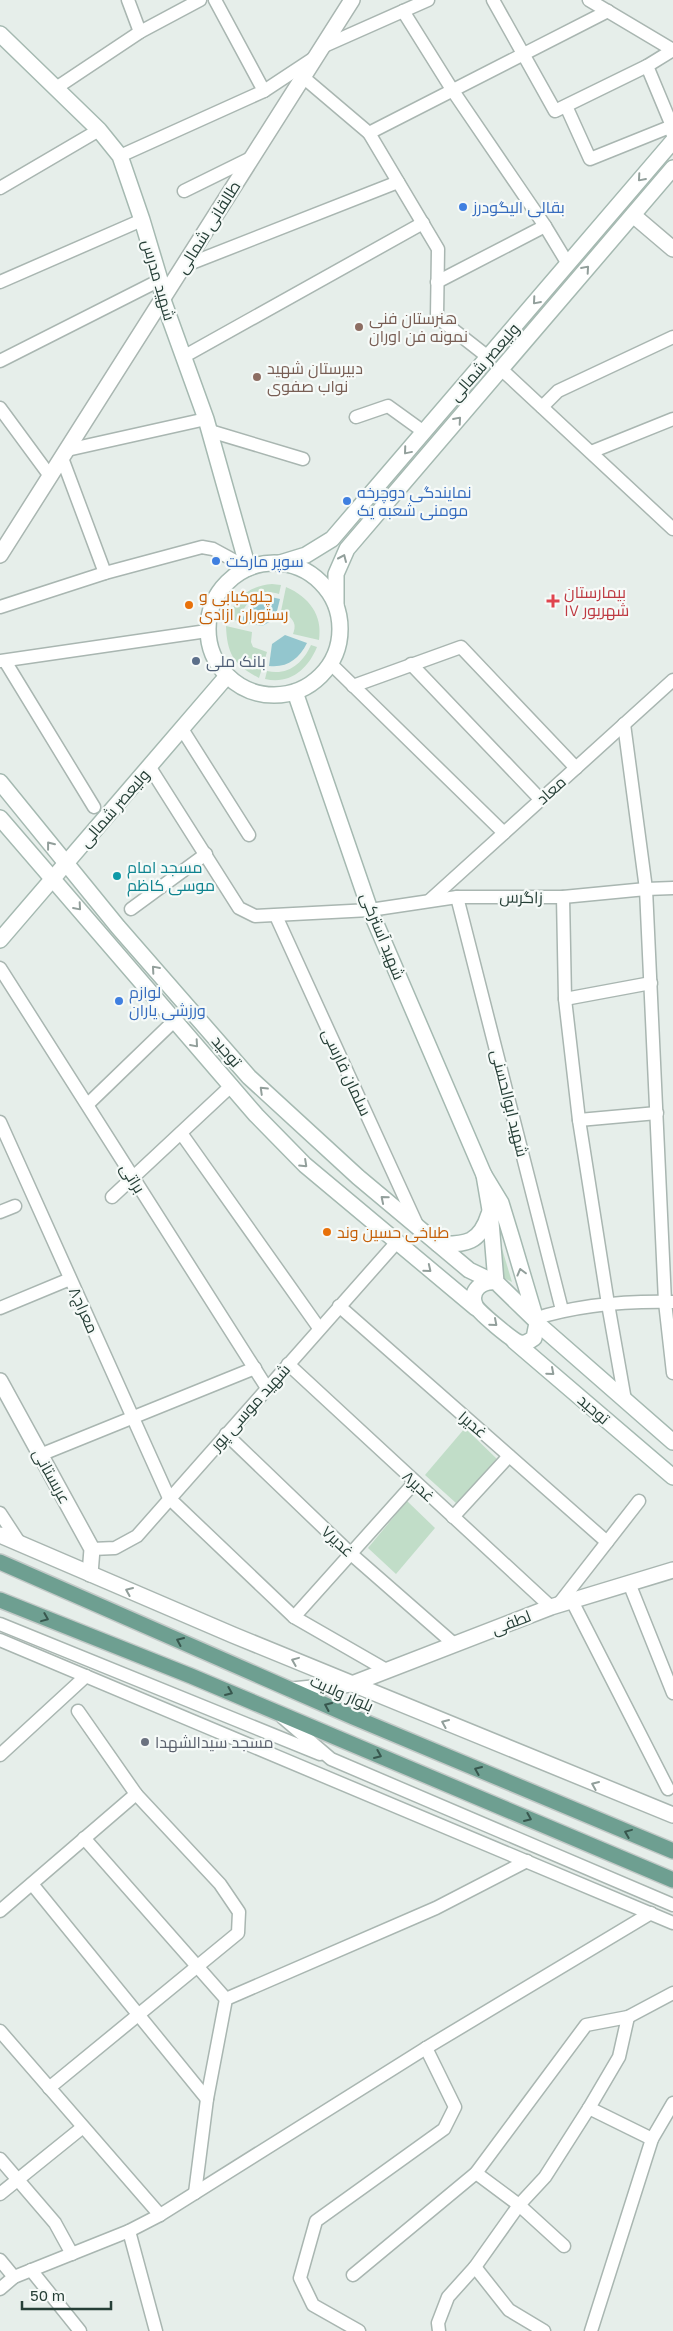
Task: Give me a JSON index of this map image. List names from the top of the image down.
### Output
{
  "streets": {
    "main road": [
      "طالقانی شمالی",
      "شهید مدرس",
      "ولیعصر شمالی",
      "شهید آسترکی",
      "توحید",
      "عربستانی",
      "لطفی",
      "بلوار ولایت"
    ],
    "street": [
      "معاد",
      "زاگرس",
      "سلمان فارسی",
      "شهید ابوالحسنی",
      "براتی",
      "معراج۸",
      "شهید موسی پور",
      "غدیر۱",
      "غدیر۸",
      "غدیر۷"
    ]
  },
  "crossings": [
    ["طالقانی شمالی", "شهید مدرس"],
    ["شهید مدرس", "ولیعصر شمالی"],
    ["شهید مدرس", "شهید آسترکی"],
    ["ولیعصر شمالی", "زاگرس"],
    ["ولیعصر شمالی", "شهید آسترکی"],
    ["ولیعصر شمالی", "توحید"],
    ["معاد", "زاگرس"],
    ["زاگرس", "شهید آسترکی"],
    ["زاگرس", "سلمان فارسی"],
    ["زاگرس", "شهید ابوالحسنی"],
    ["توحید", "سلمان فارسی"],
    ["توحید", "شهید موسی پور"],
    ["براتی", "شهید موسی پور"],
    ["معراج۸", "شهید موسی پور"],
    ["شهید موسی پور", "غدیر۱"],
    ["شهید موسی پور", "عربستانی"],
    ["شهید موسی پور", "غدیر۸"],
    ["شهید موسی پور", "غدیر۷"],
    ["غدیر۸", "لطفی"],
    ["غدیر۷", "لطفی"]
  ],
  "places": {
    "other": [
      "بقالی الیگودرز",
      "هنرستان فنی نمونه فن اوران",
      "دبیرستان شهید نواب صفوی",
      "نمایندگی دوچرخه مومنی شعبه یک",
      "سوپر مارکت",
      "چلوکبابی و رستوران ازادی",
      "بانک ملی",
      "مسجد امام موسی کاظم",
      "لوازم ورزشی یاران",
      "طباخی حسین وند",
      "مسجد سیدالشهدا"
    ],
    "health": ["بیمارستان ۱۷ شهریور"]
  },
  "scale_bar": "50 m"
}
